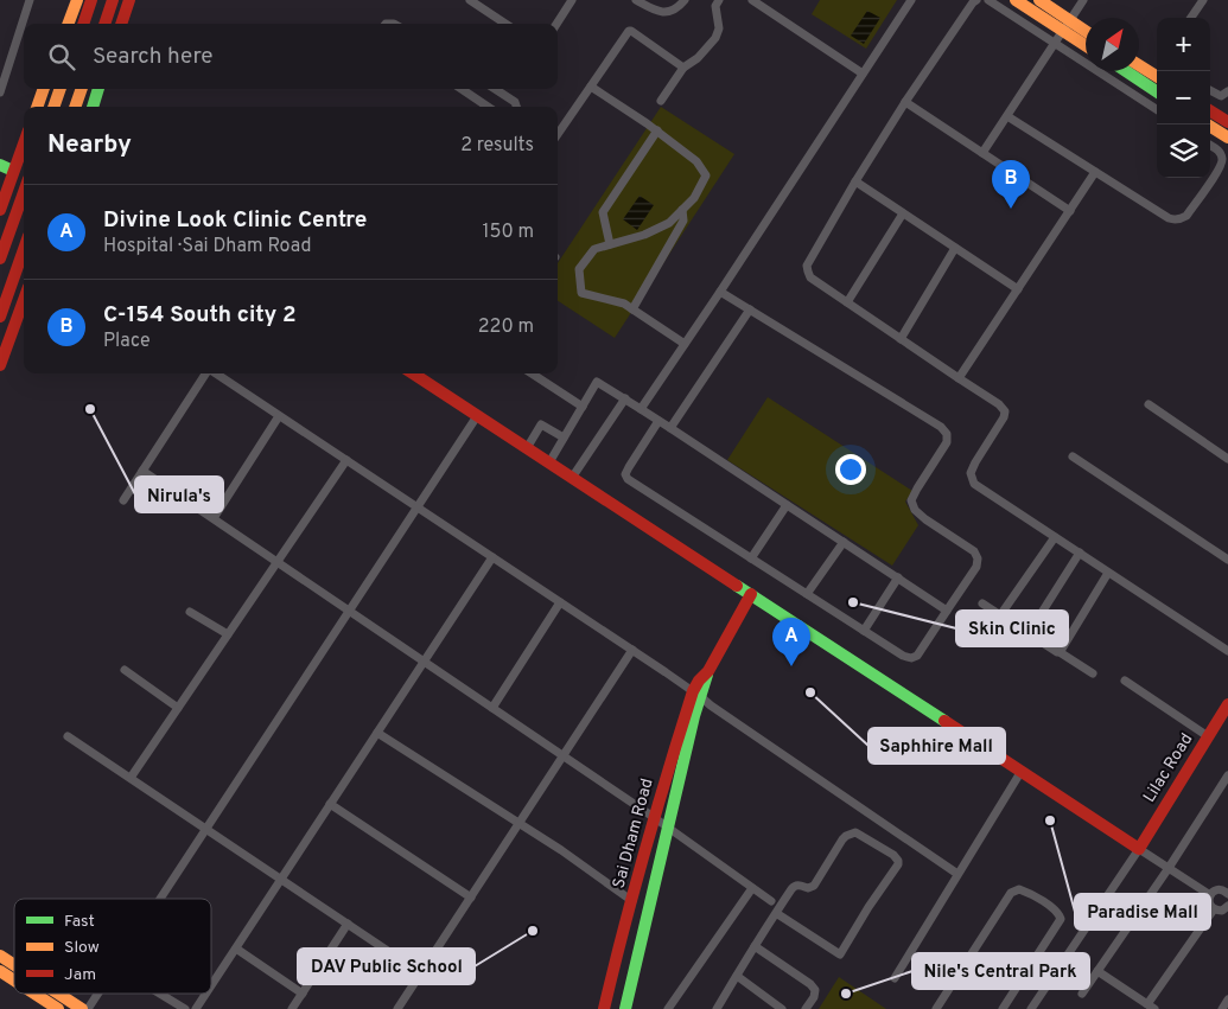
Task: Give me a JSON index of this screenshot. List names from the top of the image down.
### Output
{
  "streets": {
    "main road": ["Lilac Road", "Sai Dham Road"]
  },
  "places": [
    "Nirula's",
    "Skin Clinic",
    "Saphhire Mall",
    "Paradise Mall",
    "DAV Public School",
    "Nile's Central Park"
  ],
  "legend": ["Fast", "Slow", "Jam"],
  "north": "top right",
  "page": {
    "map_buttons": ["+", "−"],
    "search": "Search here",
    "heading": ["Nearby", "2 results"],
    "pins": ["B", "A"],
    "list": [
      {
        "mark": "A",
        "name": "Divine Look Clinic Centre",
        "note": "Hospital · Sai Dham Road",
        "value": "150 m"
      },
      {
        "mark": "B",
        "name": "C-154 South city 2",
        "note": "Place",
        "value": "220 m"
      }
    ]
  }
}
